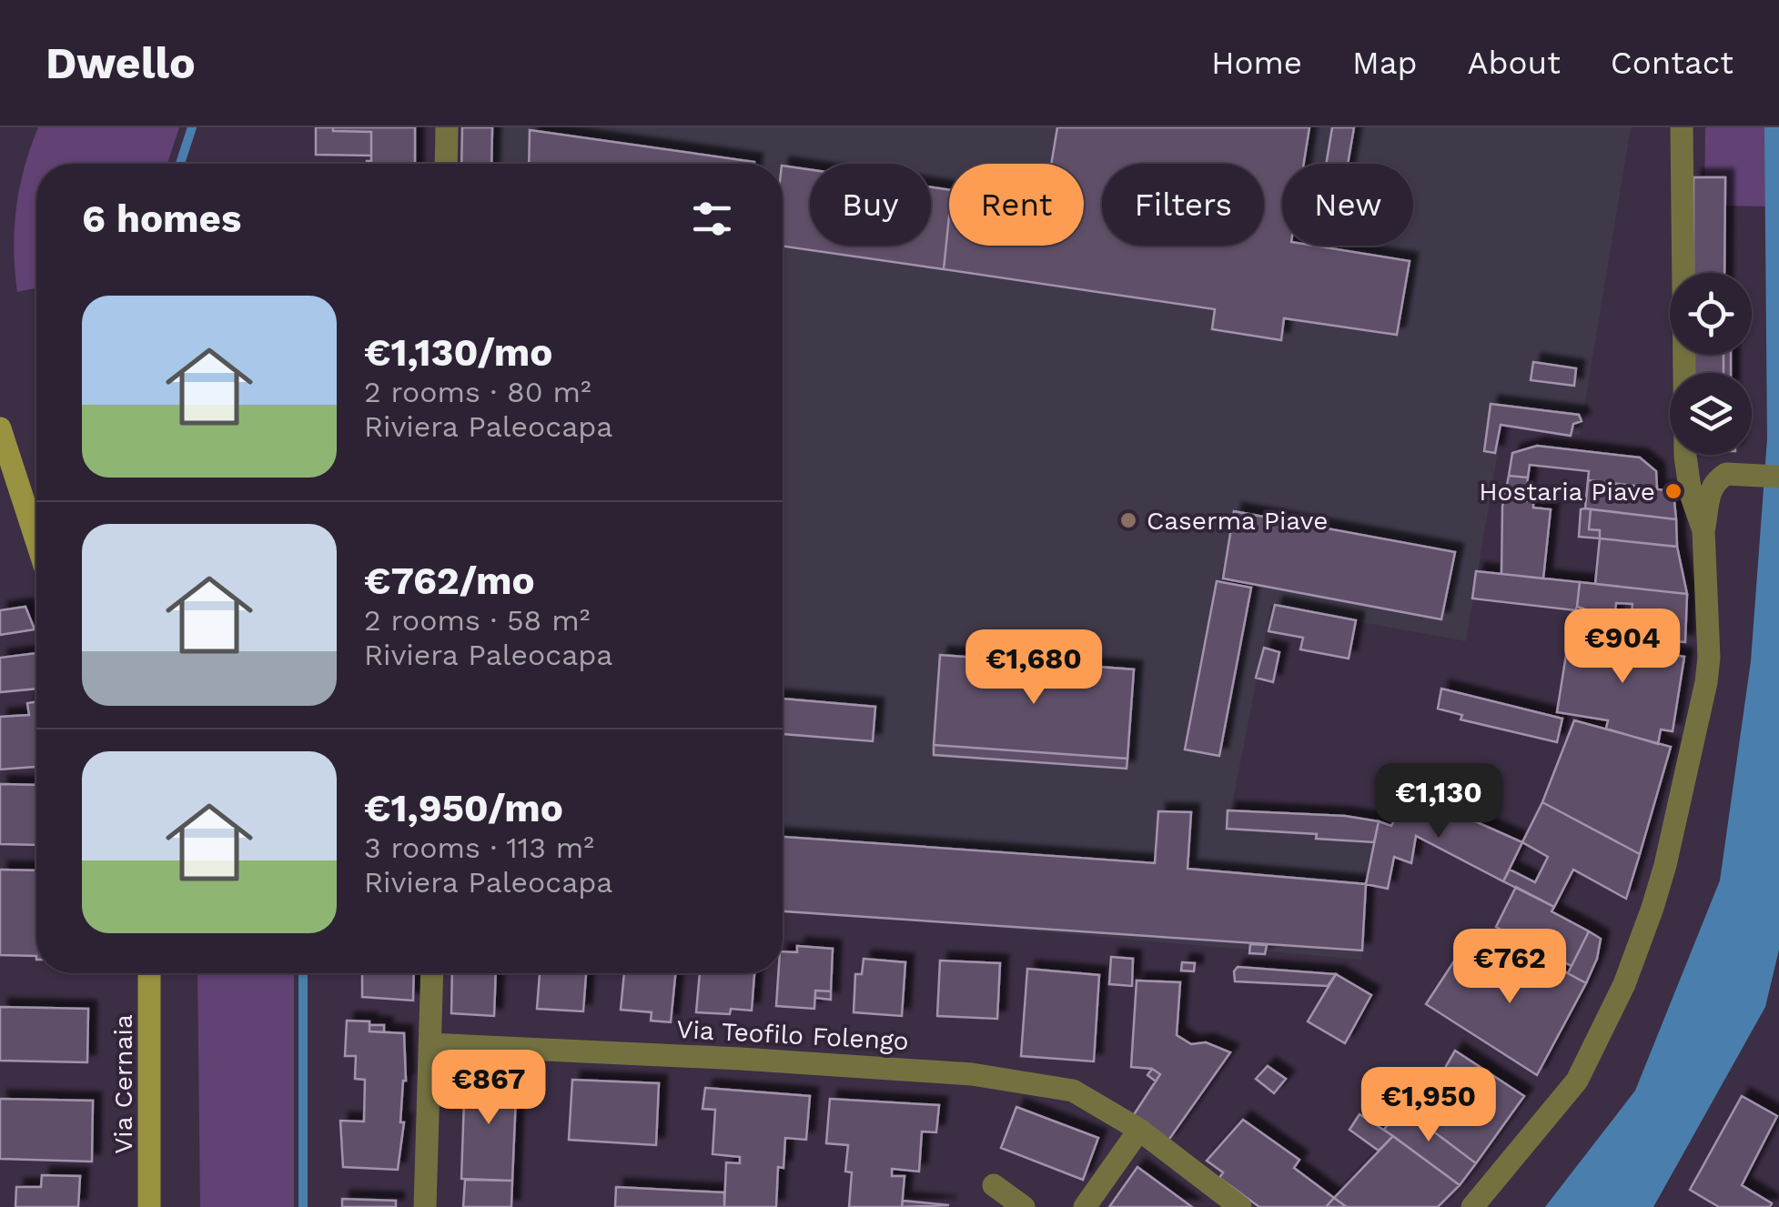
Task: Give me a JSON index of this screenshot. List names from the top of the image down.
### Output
{
  "streets": {
    "main road": ["Via Cernaia"],
    "street": ["Via Teofilo Folengo"]
  },
  "places": ["Hostaria Piave", "Caserma Piave"],
  "page": {
    "header": "Dwello",
    "nav": [
      "Home",
      "Map",
      "About",
      "Contact"
    ],
    "chip": [
      "Buy",
      "Rent",
      "Filters",
      "New"
    ],
    "heading": "6 homes",
    "list": [
      {
        "name": "€1,130/mo",
        "note": "2 rooms · 80 m² · Riviera Paleocapa"
      },
      {
        "name": "€762/mo",
        "note": "2 rooms · 58 m² · Riviera Paleocapa"
      },
      {
        "name": "€1,950/mo",
        "note": "3 rooms · 113 m² · Riviera Paleocapa"
      }
    ],
    "price": [
      "€904",
      "€1,680",
      "€1,130",
      "€762",
      "€867",
      "€1,950"
    ]
  }
}
